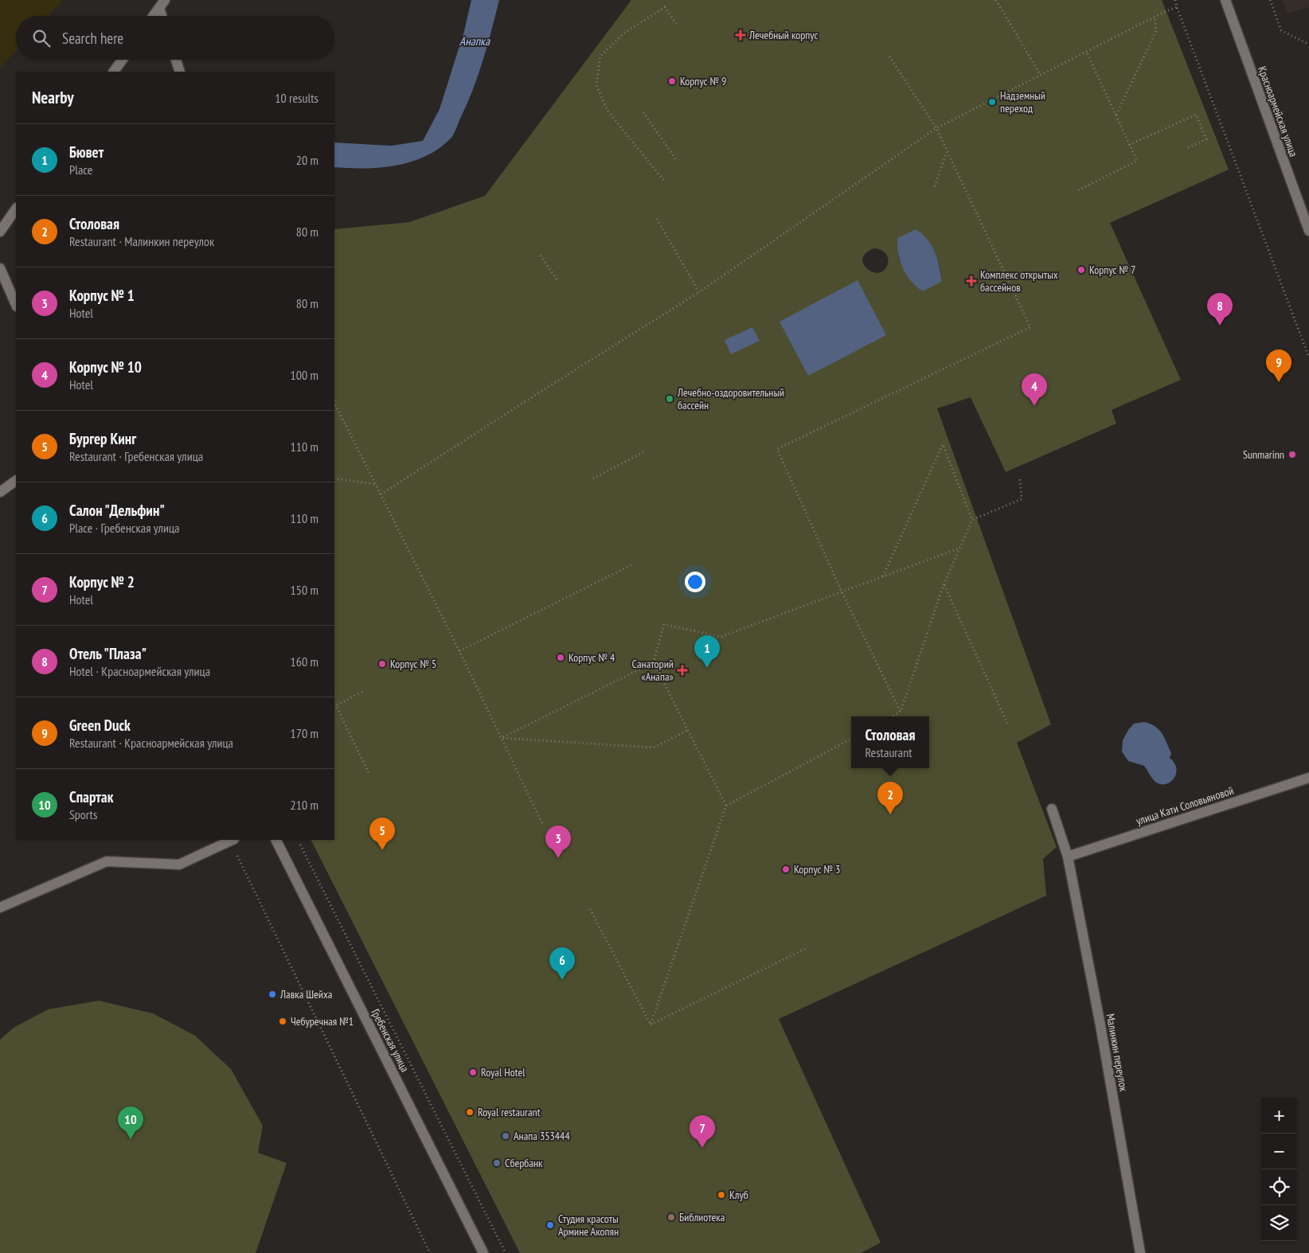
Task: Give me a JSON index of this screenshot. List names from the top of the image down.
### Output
{
  "streets": {
    "street": [
      "Красноармейская улица",
      "улица Кати Соловьяновой",
      "Гребенская улица",
      "Малинкин переулок"
    ]
  },
  "crossings": [
    ["улица Кати Соловьяновой", "Малинкин переулок"]
  ],
  "water": ["Анапка"],
  "places": {
    "health": ["Лечебный корпус", "Комплекс открытых бассейнов", "Санаторий «Анапа»"],
    "other": [
      "Корпус № 9",
      "Надземный переход",
      "Корпус № 7",
      "Лечебно-оздоровительный бассейн",
      "Sunmarinn",
      "Корпус № 4",
      "Корпус № 5",
      "Корпус № 3",
      "Лавка Шейха",
      "Чебуречная №1",
      "Royal Hotel",
      "Royal restaurant",
      "Анапа 353444",
      "Сбербанк",
      "Клуб",
      "Библиотека",
      "Студия красоты Армине Акопян"
    ]
  },
  "page": {
    "search": "Search here",
    "heading": ["Nearby", "10 results"],
    "list": [
      {
        "mark": "1",
        "name": "Бювет",
        "note": "Place",
        "value": "20 m"
      },
      {
        "mark": "2",
        "name": "Столовая",
        "note": "Restaurant · Малинкин переулок",
        "value": "80 m"
      },
      {
        "mark": "3",
        "name": "Корпус № 1",
        "note": "Hotel",
        "value": "80 m"
      },
      {
        "mark": "4",
        "name": "Корпус № 10",
        "note": "Hotel",
        "value": "100 m"
      },
      {
        "mark": "5",
        "name": "Бургер Кинг",
        "note": "Restaurant · Гребенская улица",
        "value": "110 m"
      },
      {
        "mark": "6",
        "name": "Салон \"Дельфин\"",
        "note": "Place · Гребенская улица",
        "value": "110 m"
      },
      {
        "mark": "7",
        "name": "Корпус № 2",
        "note": "Hotel",
        "value": "150 m"
      },
      {
        "mark": "8",
        "name": "Отель \"Плаза\"",
        "note": "Hotel · Красноармейская улица",
        "value": "160 m"
      },
      {
        "mark": "9",
        "name": "Green Duck",
        "note": "Restaurant · Красноармейская улица",
        "value": "170 m"
      },
      {
        "mark": "10",
        "name": "Спартак",
        "note": "Sports",
        "value": "210 m"
      }
    ],
    "pins": [
      "8",
      "9",
      "4",
      "1",
      "2",
      "5",
      "3",
      "6",
      "10",
      "7"
    ],
    "popup": ["Столовая", "Restaurant"],
    "map_buttons": ["+", "−"]
  }
}
